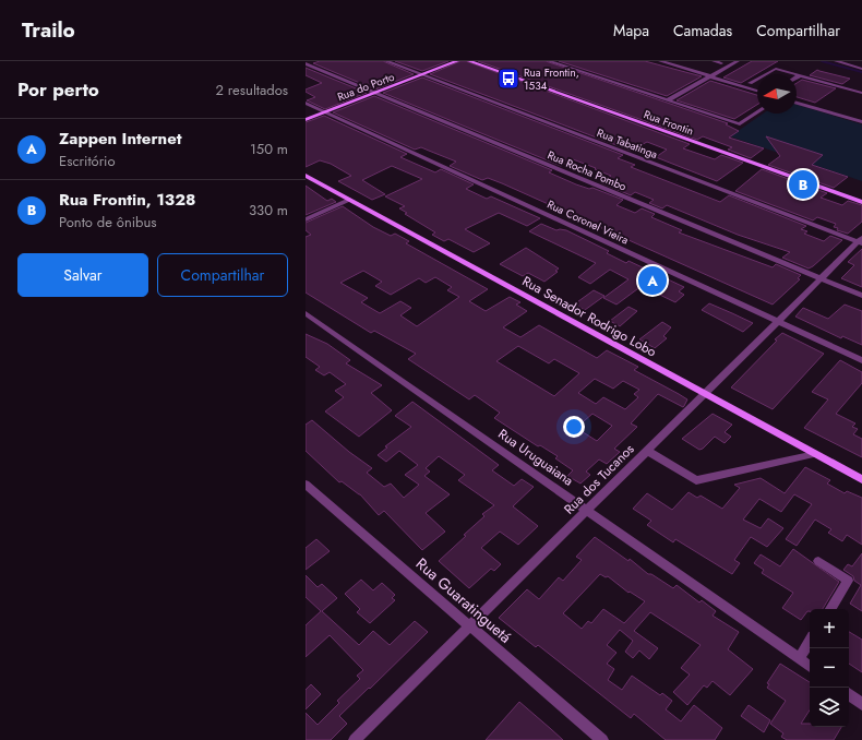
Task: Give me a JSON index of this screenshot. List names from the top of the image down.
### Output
{
  "streets": {
    "street": [
      "Rua do Porto",
      "Rua Frontin",
      "Rua Tabatinga",
      "Rua Rocha Pombo",
      "Rua Coronel Vieira",
      "Rua Senador Rodrigo Lobo",
      "Rua Uruguaiana",
      "Rua dos Tucanos",
      "Rua Guaratinguetá"
    ]
  },
  "crossings": [
    ["Rua do Porto", "Rua Tabatinga"],
    ["Rua do Porto", "Rua Rocha Pombo"],
    ["Rua do Porto", "Rua Coronel Vieira"],
    ["Rua Tabatinga", "Rua dos Tucanos"],
    ["Rua Rocha Pombo", "Rua dos Tucanos"],
    ["Rua Coronel Vieira", "Rua dos Tucanos"],
    ["Rua Senador Rodrigo Lobo", "Rua dos Tucanos"],
    ["Rua Uruguaiana", "Rua dos Tucanos"],
    ["Rua dos Tucanos", "Rua Guaratinguetá"]
  ],
  "places": {
    "bus stop": ["Rua Frontin, 1534"]
  },
  "north": "left",
  "page": {
    "header": "Trailo",
    "nav": ["Mapa", "Camadas", "Compartilhar"],
    "heading": ["Por perto", "2 resultados"],
    "list": [
      {
        "mark": "A",
        "name": "Zappen Internet",
        "note": "Escritório",
        "value": "150 m"
      },
      {
        "mark": "B",
        "name": "Rua Frontin, 1328",
        "note": "Ponto de ônibus",
        "value": "330 m"
      }
    ],
    "pins": ["B", "A"],
    "buttons": ["Salvar", "Compartilhar"],
    "map_buttons": ["+", "−"]
  }
}
